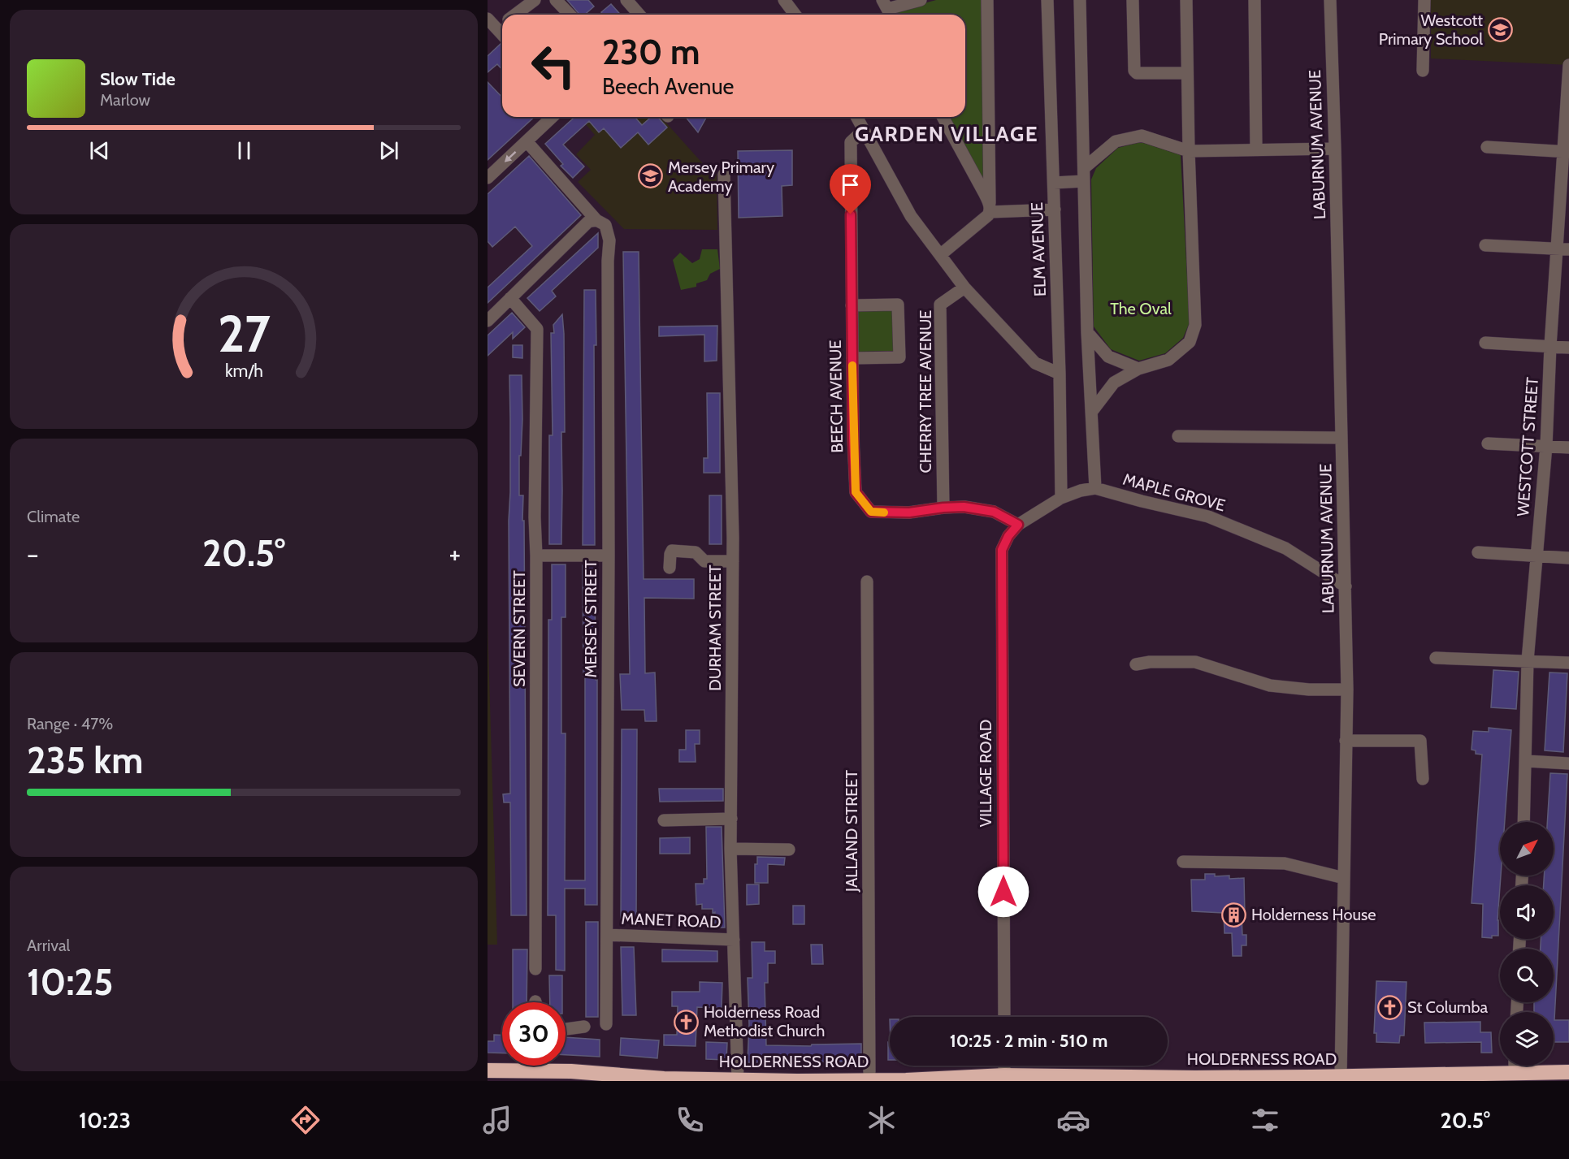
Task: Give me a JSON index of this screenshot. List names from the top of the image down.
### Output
{
  "streets": {
    "highway": ["HOLDERNESS ROAD"],
    "street": [
      "LABURNUM AVENUE",
      "ELM AVENUE",
      "CHERRY TREE AVENUE",
      "BEECH AVENUE",
      "WESTCOTT STREET",
      "MAPLE GROVE",
      "MERSEY STREET",
      "DURHAM STREET",
      "SEVERN STREET",
      "VILLAGE ROAD",
      "JALLAND STREET",
      "MANET ROAD"
    ]
  },
  "crossings": [
    ["LABURNUM AVENUE", "MAPLE GROVE"],
    ["LABURNUM AVENUE", "HOLDERNESS ROAD"],
    ["CHERRY TREE AVENUE", "BEECH AVENUE"],
    ["BEECH AVENUE", "VILLAGE ROAD"],
    ["MERSEY STREET", "MANET ROAD"],
    ["DURHAM STREET", "MANET ROAD"],
    ["DURHAM STREET", "HOLDERNESS ROAD"],
    ["JALLAND STREET", "HOLDERNESS ROAD"]
  ],
  "districts": ["GARDEN VILLAGE"],
  "parks": ["The Oval"],
  "places": {
    "school or university": ["Westcott Primary School", "Mersey Primary Academy"],
    "building": ["Holderness House"],
    "church": ["St Columba", "Holderness Road Methodist Church"]
  },
  "north": "top right",
  "page": {
    "turn": ["230 m", "Beech Avenue"],
    "song": ["Slow Tide", "Marlow"],
    "tile": [
      "Climate",
      ["Range · 47%", "235 km"],
      ["Arrival", "10:25"]
    ],
    "heat": ["−", "20.5°", "+"],
    "limit": "30",
    "trip": "10:25 · 2 min · 510 m",
    "tabs": ["10:23", "20.5°"],
    "gauge": ["27", "km/h"]
  }
}
